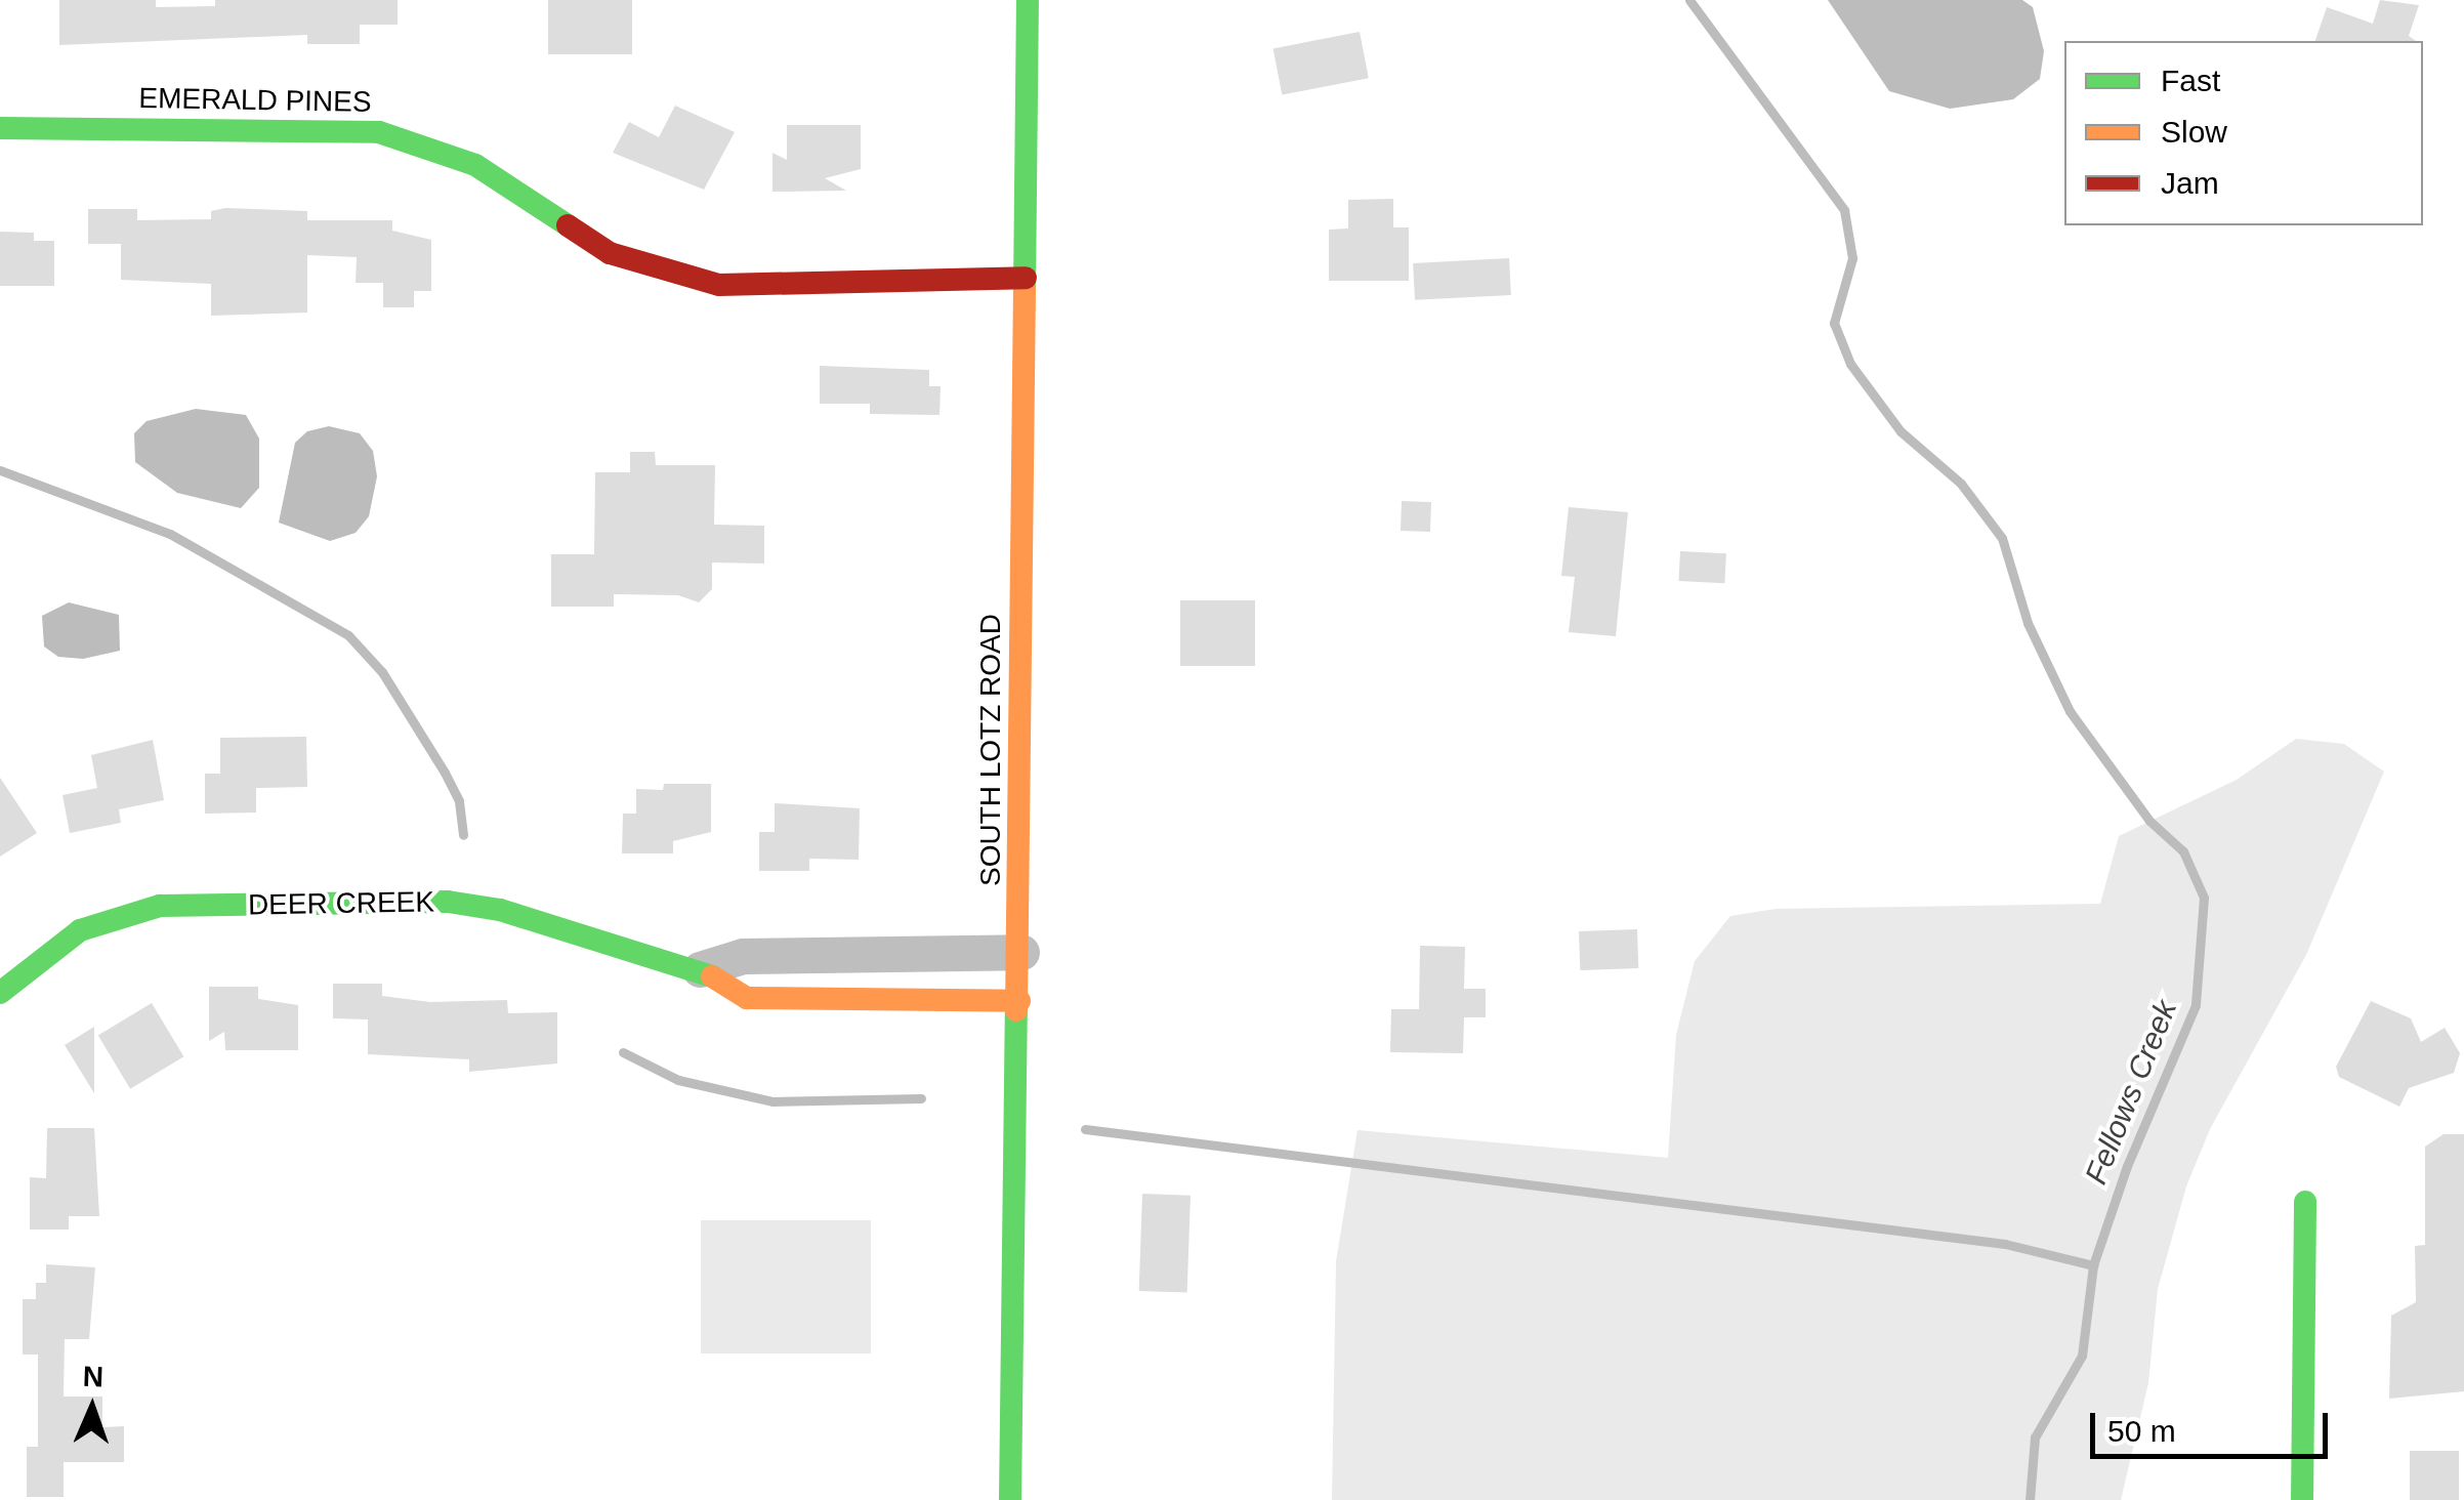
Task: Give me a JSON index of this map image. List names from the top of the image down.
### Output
{
  "streets": {
    "street": ["EMERALD PINES", "SOUTH LOTZ ROAD", "DEER CREEK"]
  },
  "crossings": [
    ["EMERALD PINES", "SOUTH LOTZ ROAD"],
    ["SOUTH LOTZ ROAD", "DEER CREEK"]
  ],
  "water": ["Fellows Creek"],
  "legend": ["Fast", "Slow", "Jam"],
  "scale_bar": "50 m",
  "north": "top"
}
